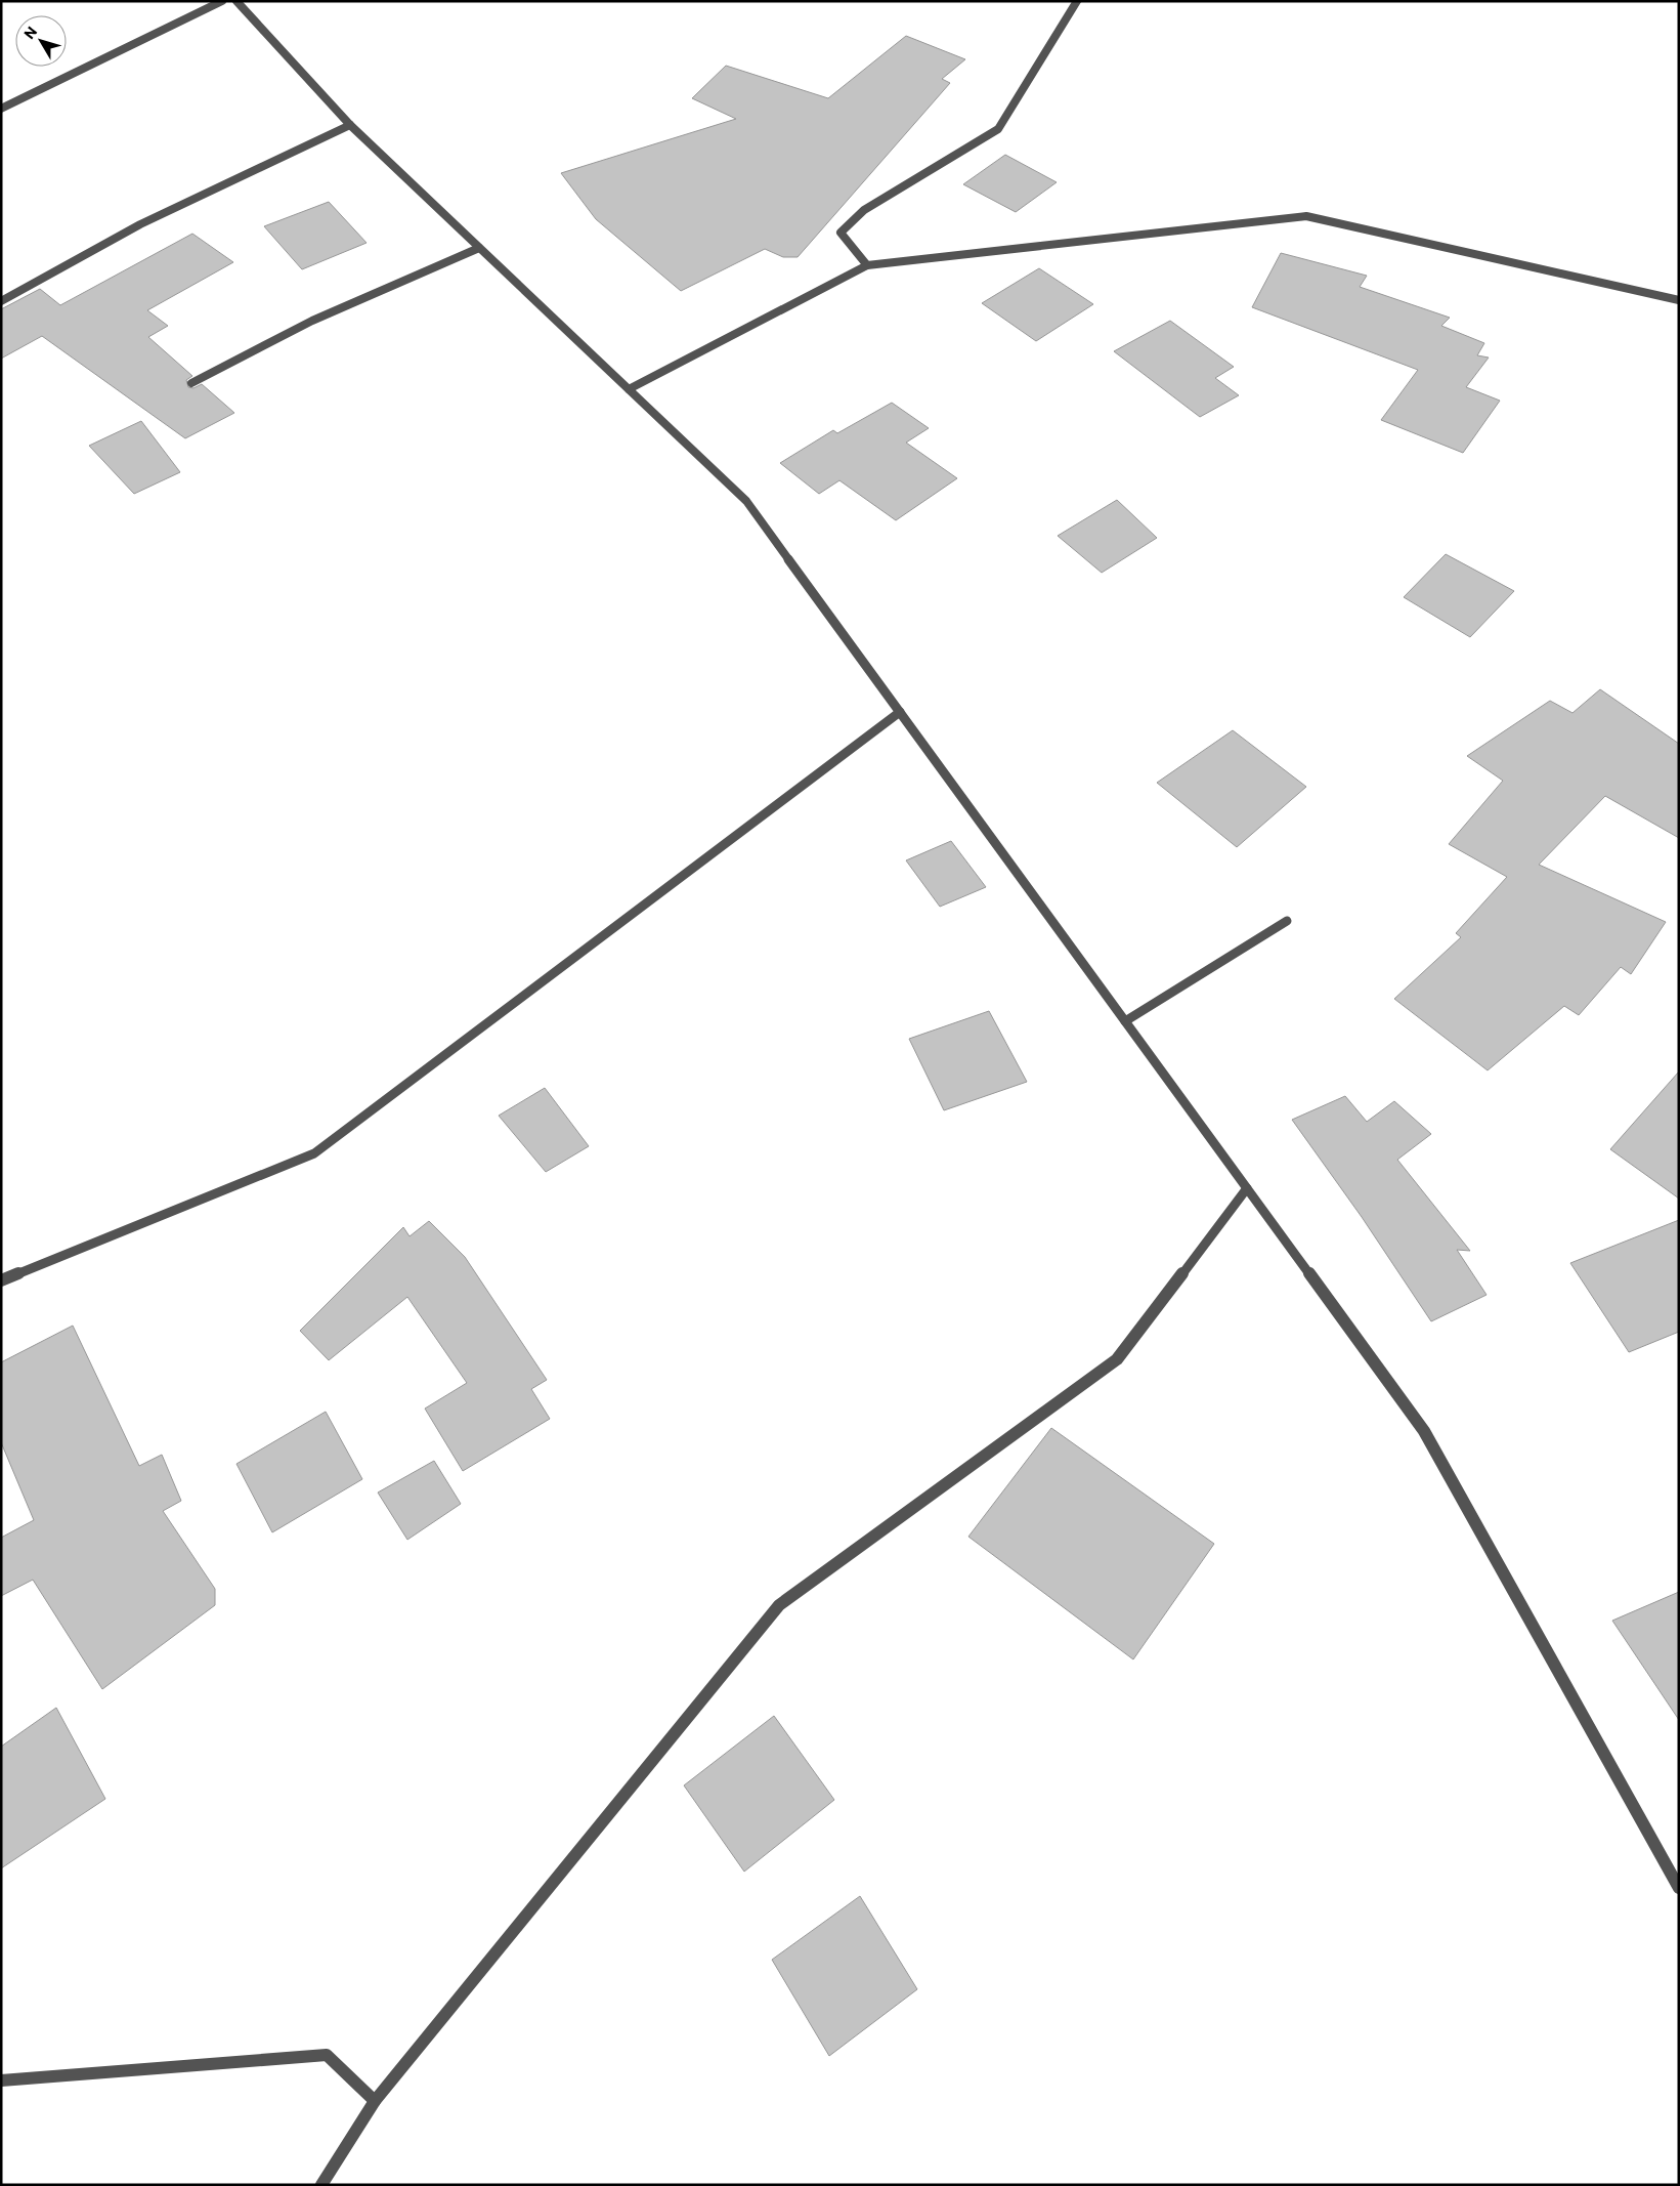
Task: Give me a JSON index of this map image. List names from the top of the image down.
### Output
{
  "north": "top left"
}
